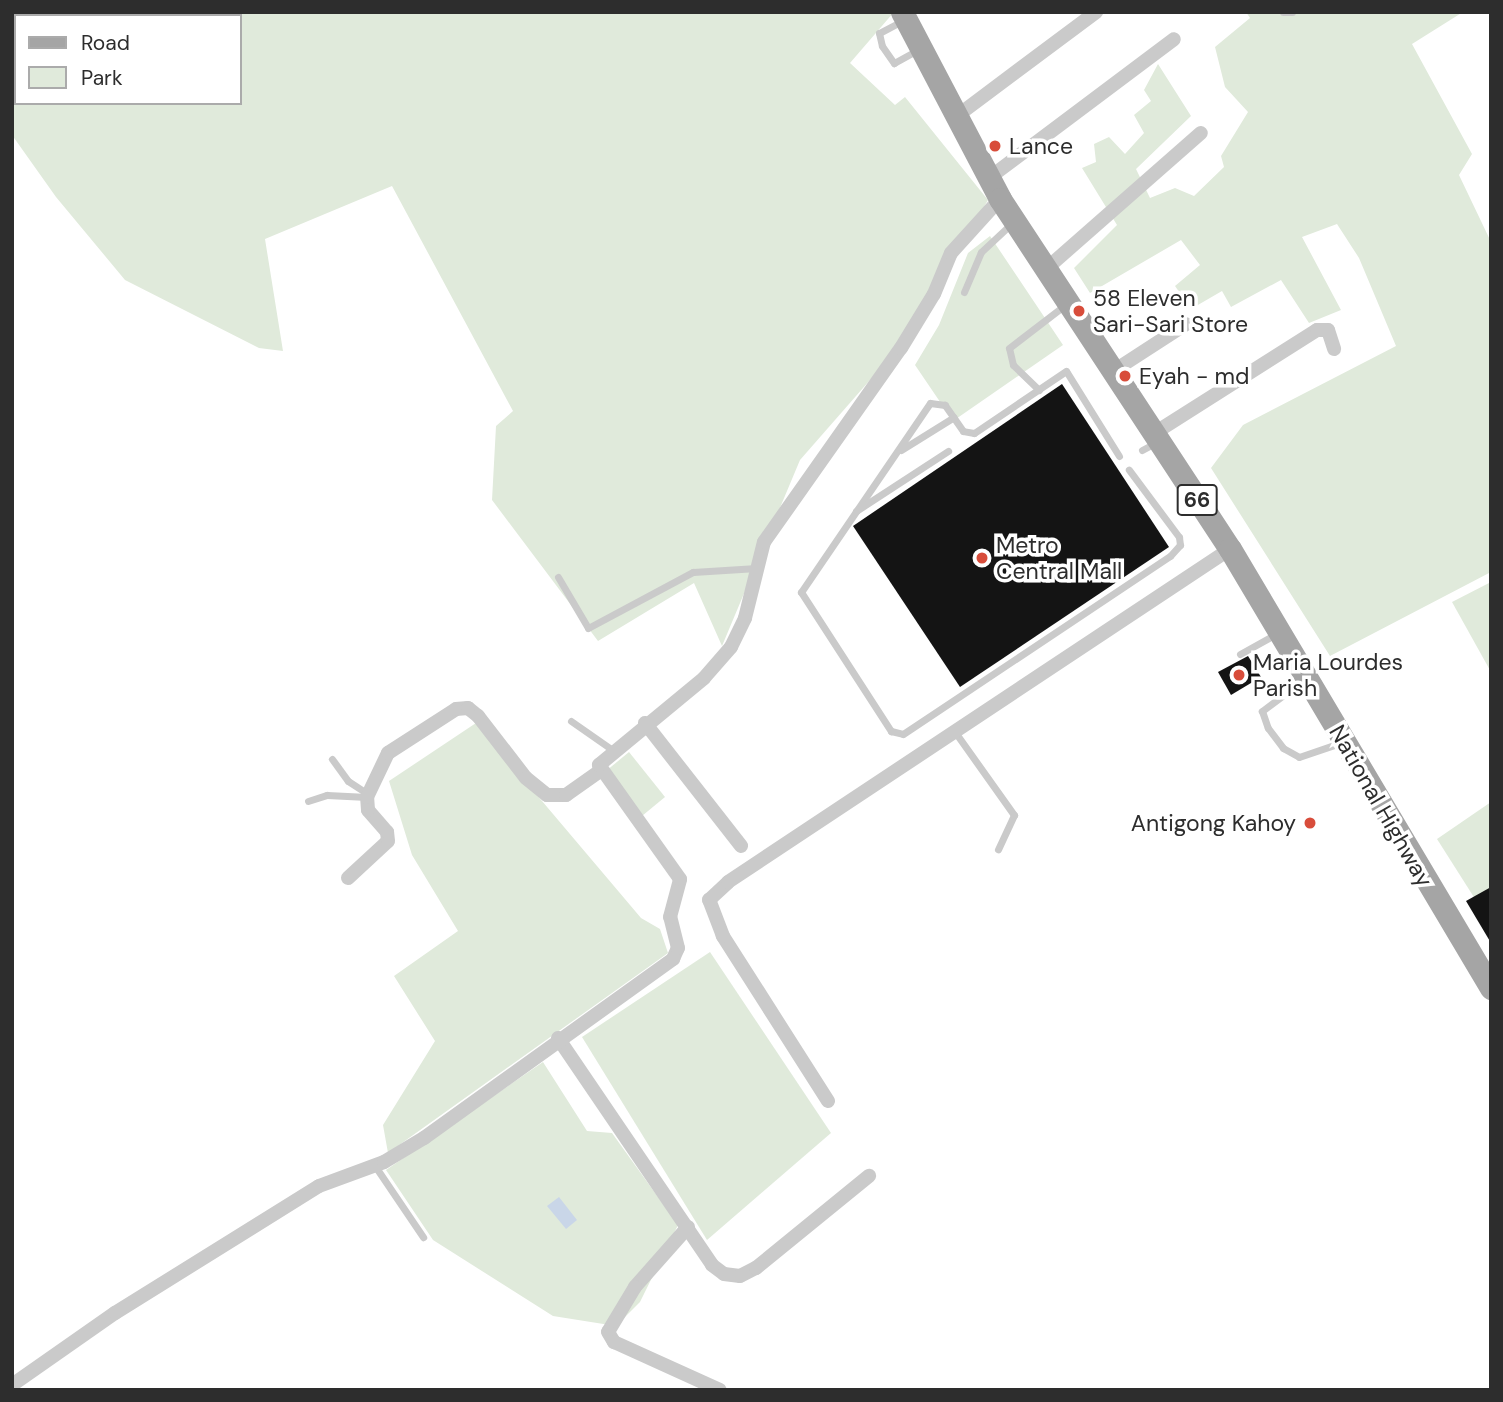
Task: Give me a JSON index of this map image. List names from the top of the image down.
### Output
{
  "streets": {
    "main road": ["66", "National Highway"]
  },
  "places": [
    "Lance",
    "58 Eleven Sari-Sari Store",
    "Eyah - md",
    "Metro Central Mall",
    "Maria Lourdes Parish",
    "Antigong Kahoy"
  ],
  "legend": ["Road", "Park"]
}
